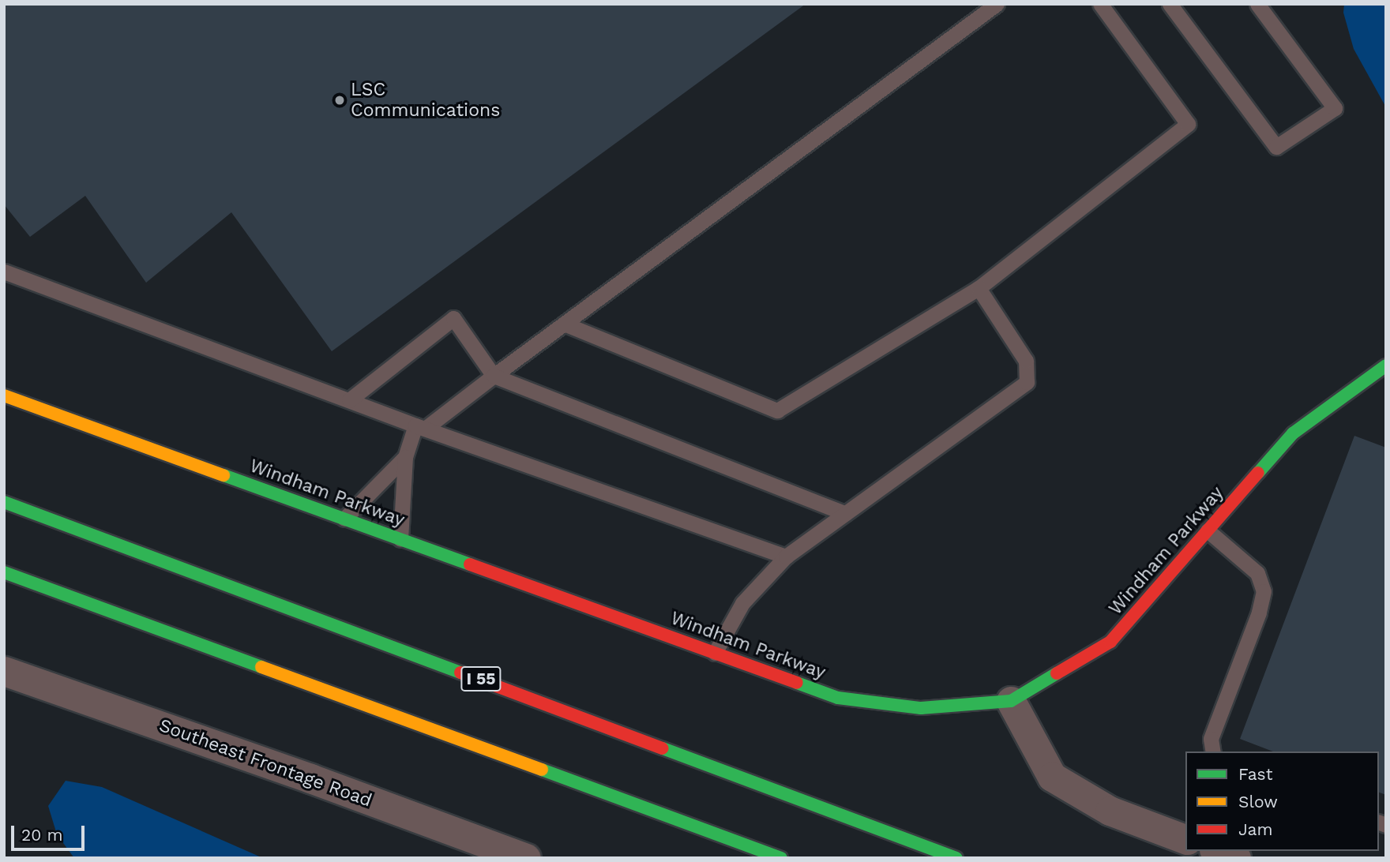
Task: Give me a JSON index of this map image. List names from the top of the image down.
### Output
{
  "streets": {
    "main road": ["Windham Parkway", "I 55"],
    "street": ["Southeast Frontage Road"]
  },
  "places": ["LSC Communications"],
  "legend": ["Fast", "Slow", "Jam"],
  "scale_bar": "20 m"
}
